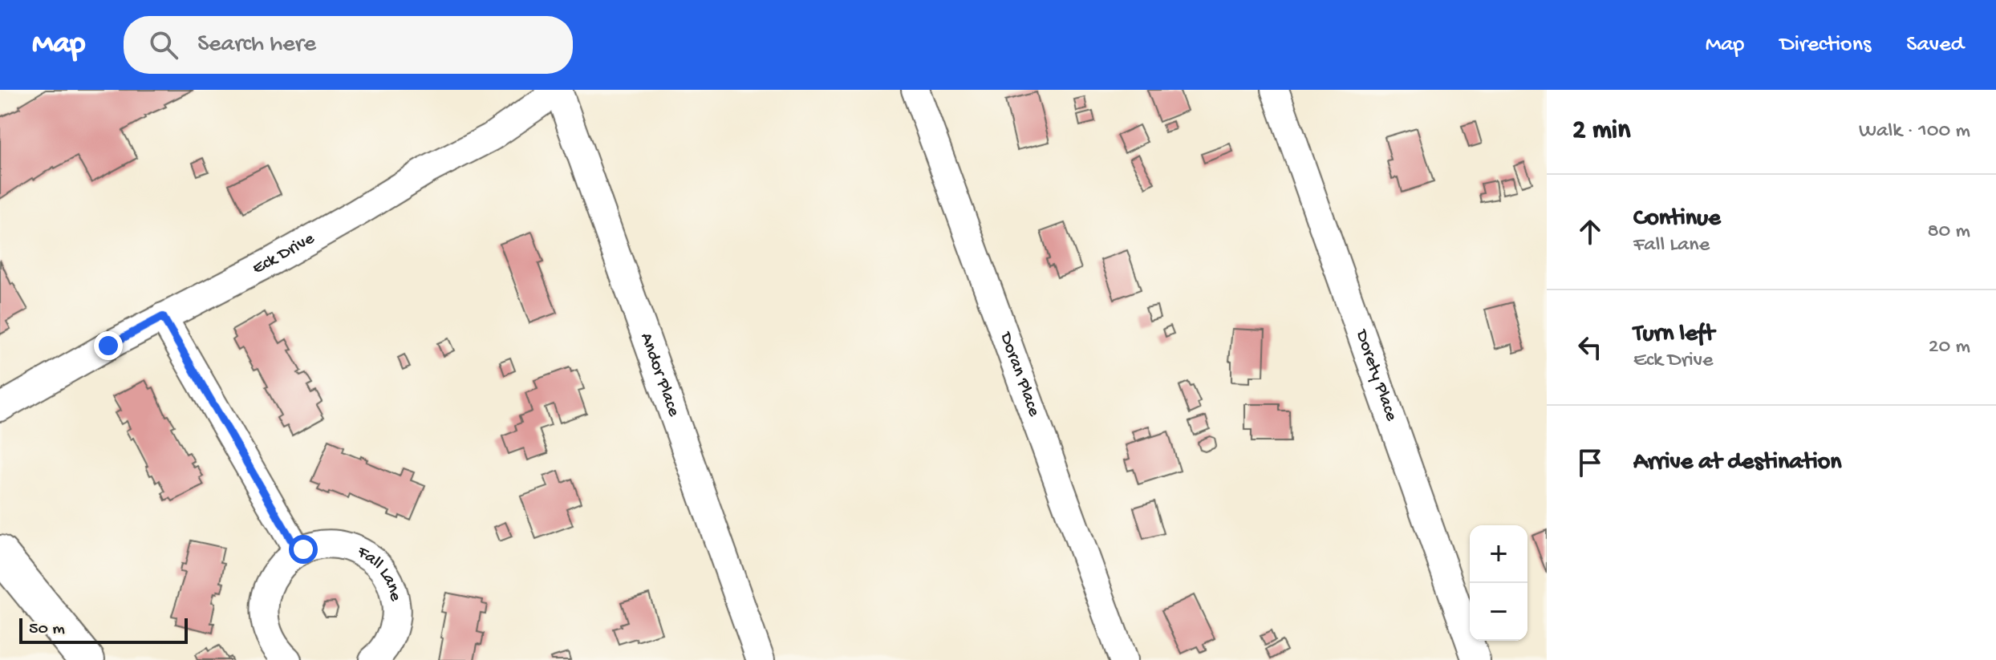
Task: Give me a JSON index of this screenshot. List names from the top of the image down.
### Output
{
  "streets": {
    "street": [
      "Eck Drive",
      "Doran Place",
      "Andor Place",
      "Dorety Place",
      "Fall Lane"
    ]
  },
  "crossings": [
    ["Eck Drive", "Andor Place"]
  ],
  "scale_bar": "50 m",
  "page": {
    "header": "Map",
    "search": "Search here",
    "nav": ["Map", "Directions", "Saved"],
    "heading": ["2 min", "Walk · 100 m"],
    "list": [
      ["Continue", "Fall Lane", "80 m"],
      ["Turn left", "Eck Drive", "20 m"],
      "Arrive at destination"
    ],
    "map_buttons": ["+", "−"],
    "scale": "50 m"
  }
}
